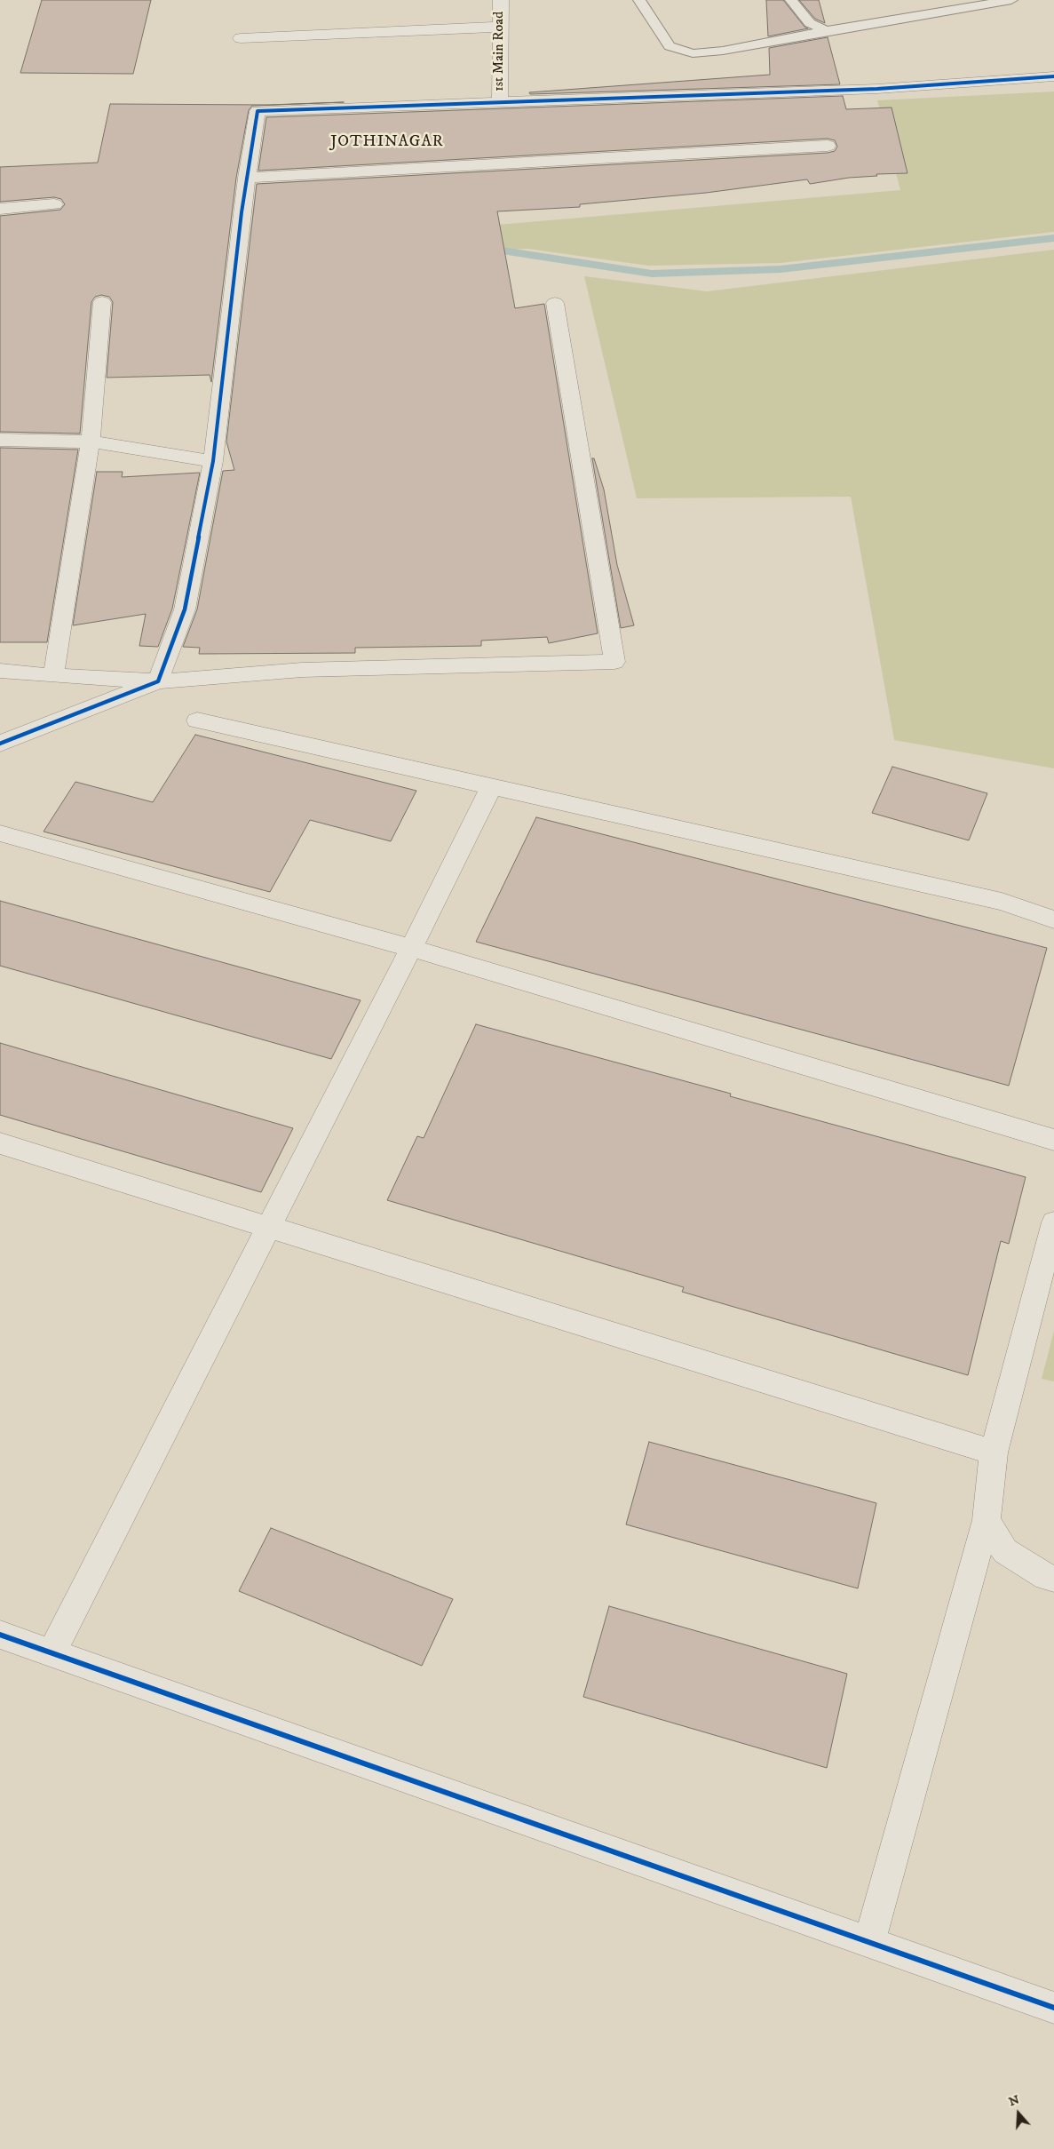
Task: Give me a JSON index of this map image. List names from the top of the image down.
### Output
{
  "streets": {
    "street": ["1st Main Road"]
  },
  "districts": ["JOTHINAGAR"],
  "north": "top"
}
